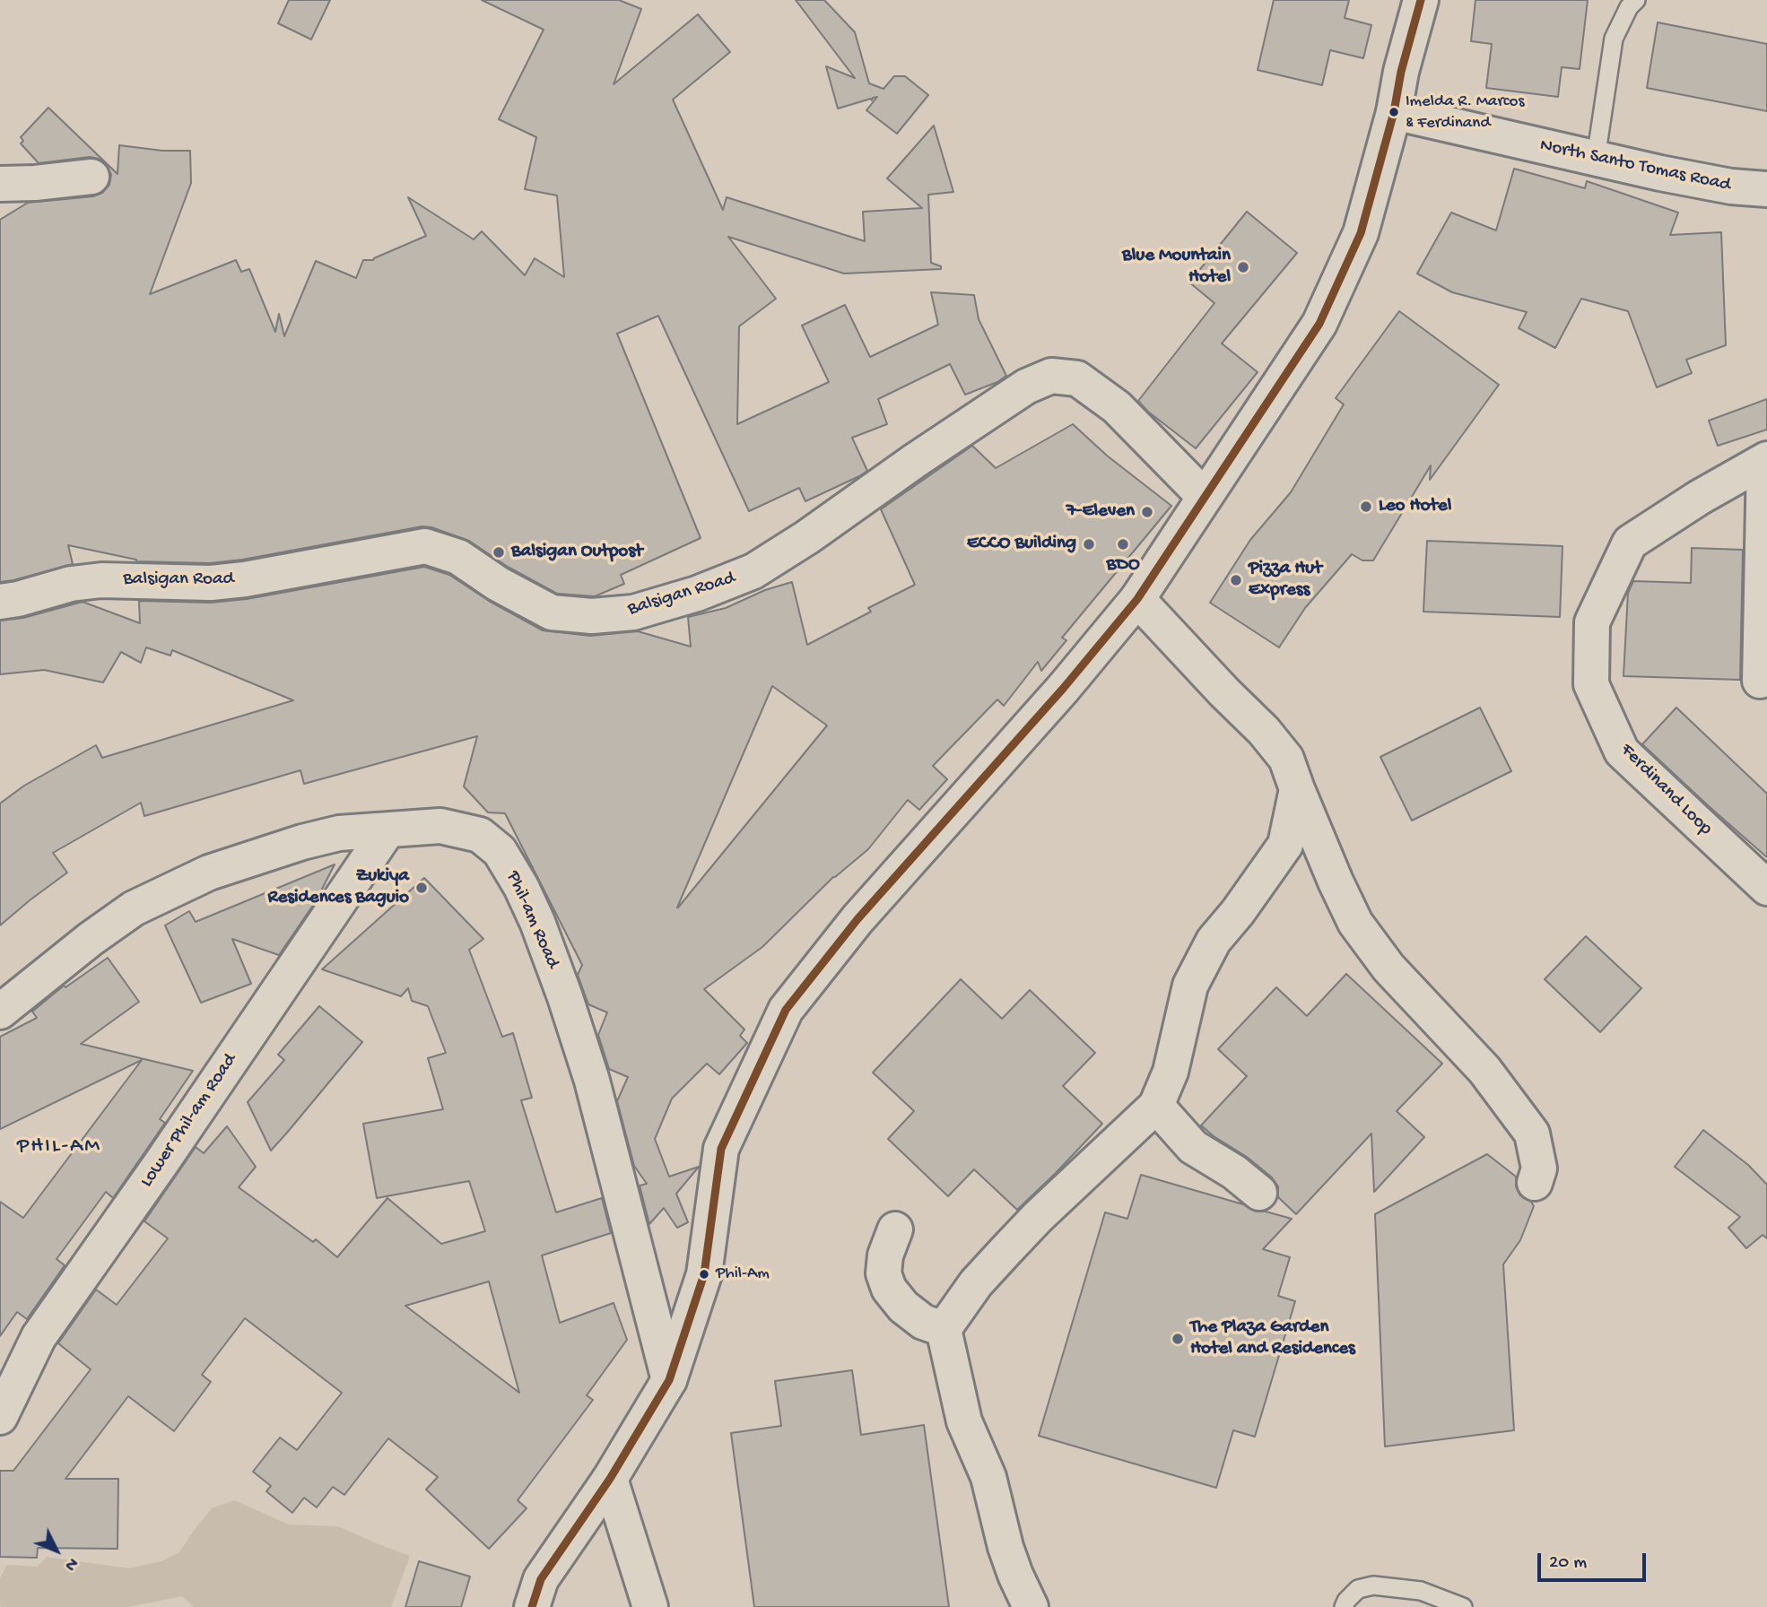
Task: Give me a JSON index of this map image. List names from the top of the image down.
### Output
{
  "streets": {
    "street": [
      "North Santo Tomas Road",
      "Balsigan Road",
      "Ferdinand Loop",
      "Phil-am Road",
      "Lower Phil-am Road"
    ]
  },
  "crossings": [
    ["Phil-am Road", "Lower Phil-am Road"]
  ],
  "districts": ["PHIL-AM"],
  "places": [
    "Imelda R. Marcos & Ferdinand",
    "Blue Mountain Hotel",
    "Leo Hotel",
    "7-Eleven",
    "ECCO Building",
    "BDO",
    "Balsigan Outpost",
    "Pizza Hut Express",
    "Zukiya Residences Baguio",
    "Phil-Am",
    "The Plaza Garden Hotel and Residences"
  ],
  "scale_bar": "20 m",
  "north": "bottom right"
}
